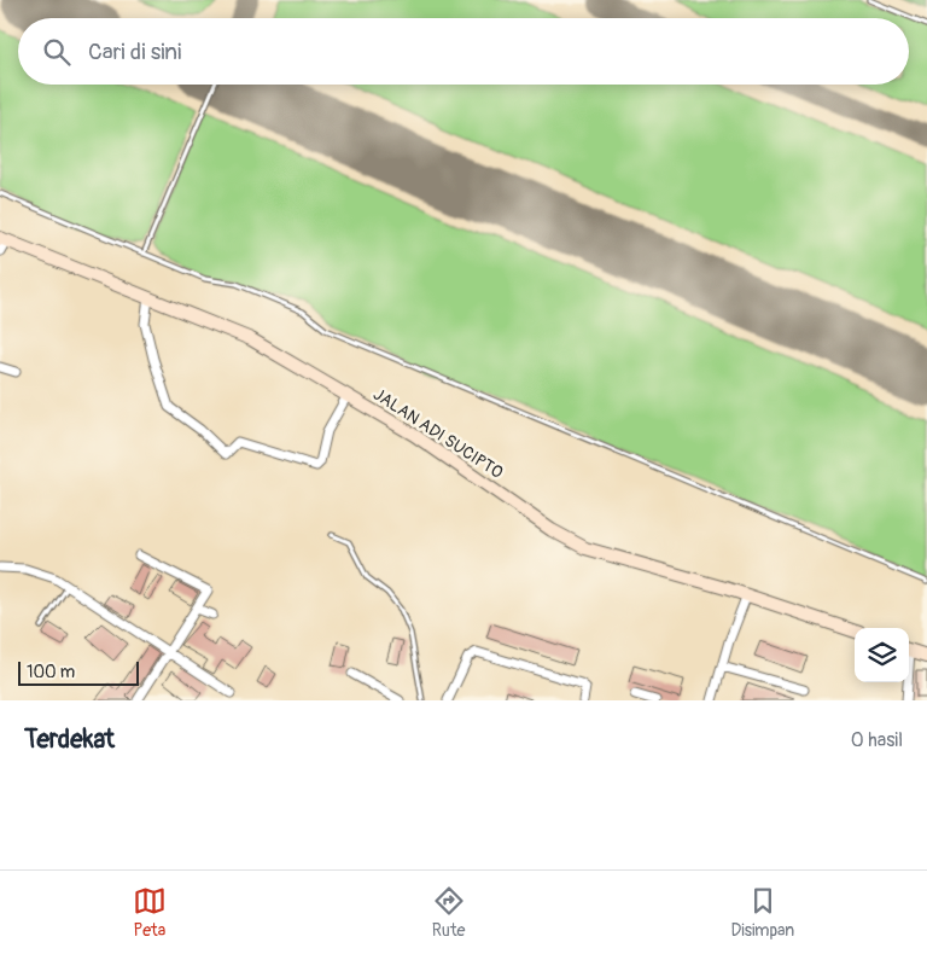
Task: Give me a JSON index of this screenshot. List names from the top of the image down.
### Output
{
  "streets": {
    "street": ["JALAN ADI SUCIPTO"]
  },
  "scale_bar": "100 m",
  "page": {
    "search": "Cari di sini",
    "scale": "100 m",
    "heading": ["Terdekat", "0 hasil"],
    "nav": ["Peta", "Rute", "Disimpan"]
  }
}
